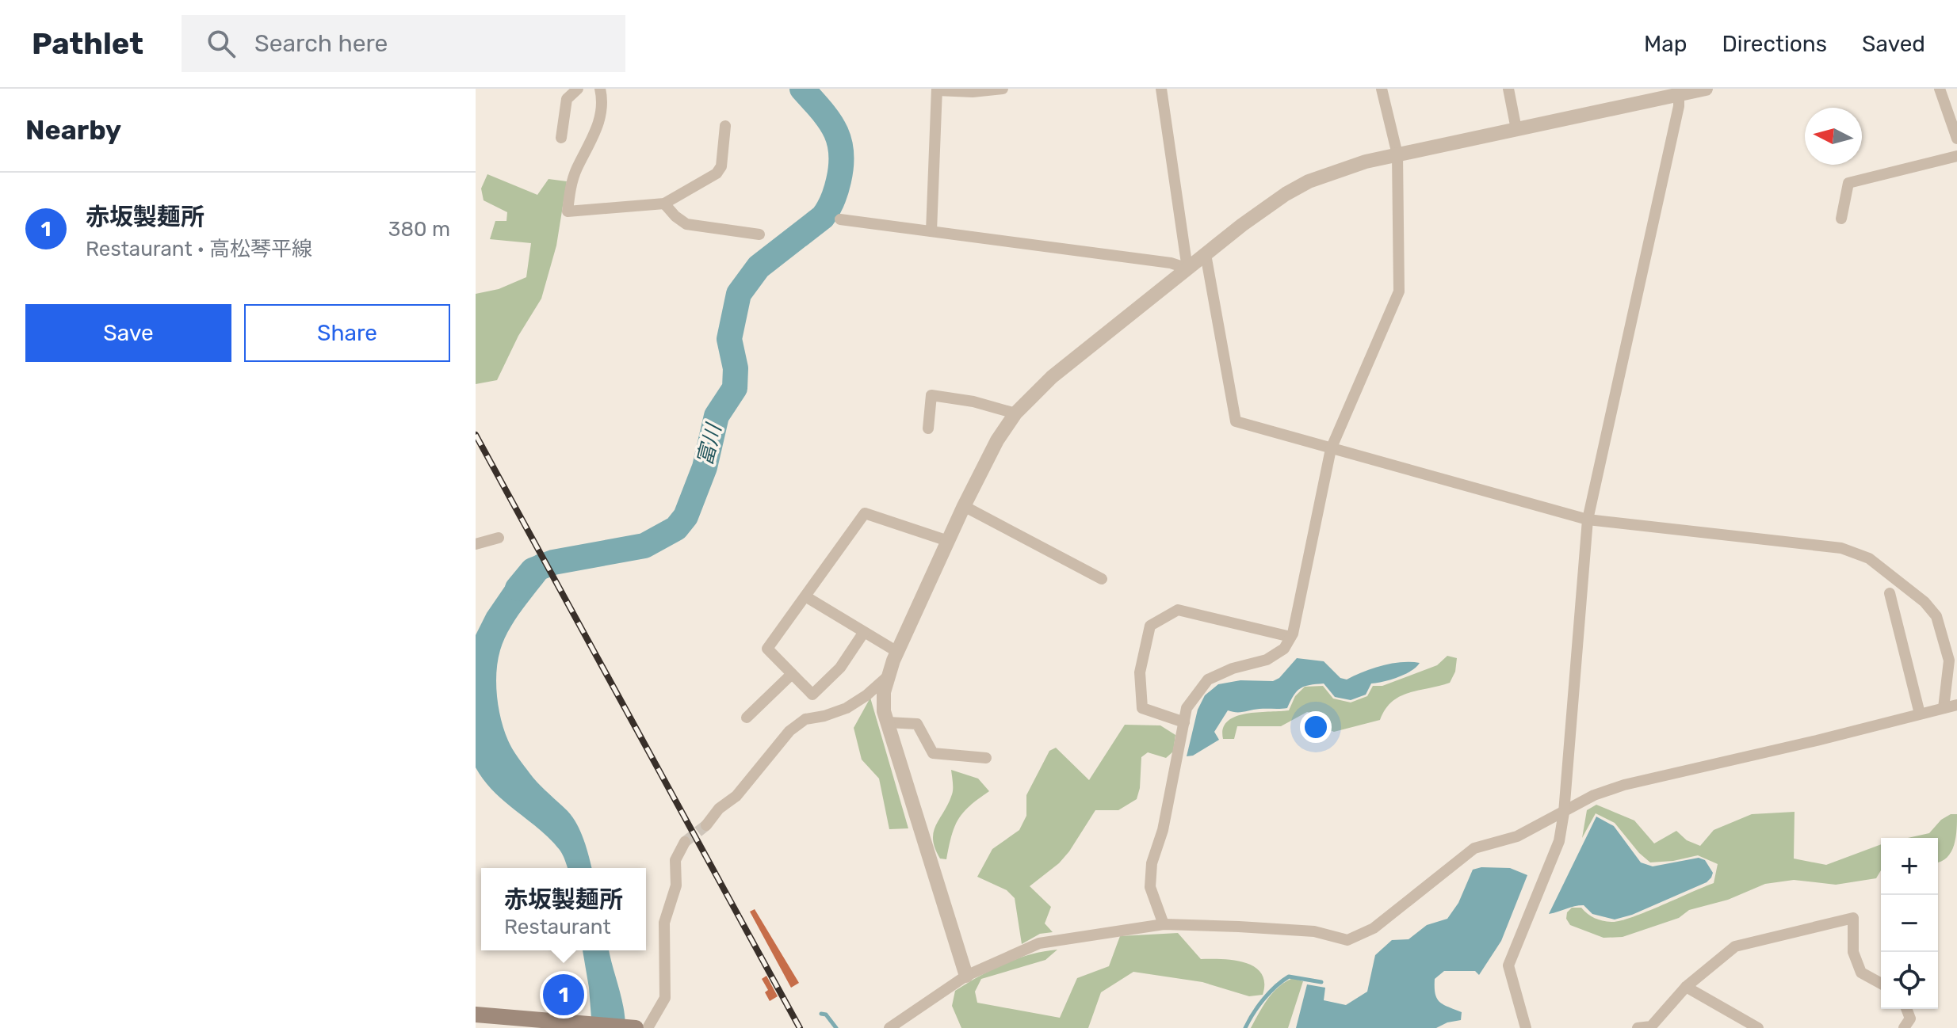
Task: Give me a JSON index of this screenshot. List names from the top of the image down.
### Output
{
  "water": ["富川"],
  "north": "left",
  "page": {
    "header": "Pathlet",
    "search": "Search here",
    "nav": ["Map", "Directions", "Saved"],
    "heading": "Nearby",
    "list": [
      {
        "mark": "1",
        "name": "赤坂製麺所",
        "note": "Restaurant · 高松琴平線",
        "value": "380 m"
      }
    ],
    "buttons": ["Save", "Share"],
    "map_buttons": ["+", "−"],
    "popup": ["赤坂製麺所", "Restaurant"],
    "pins": "1"
  }
}
